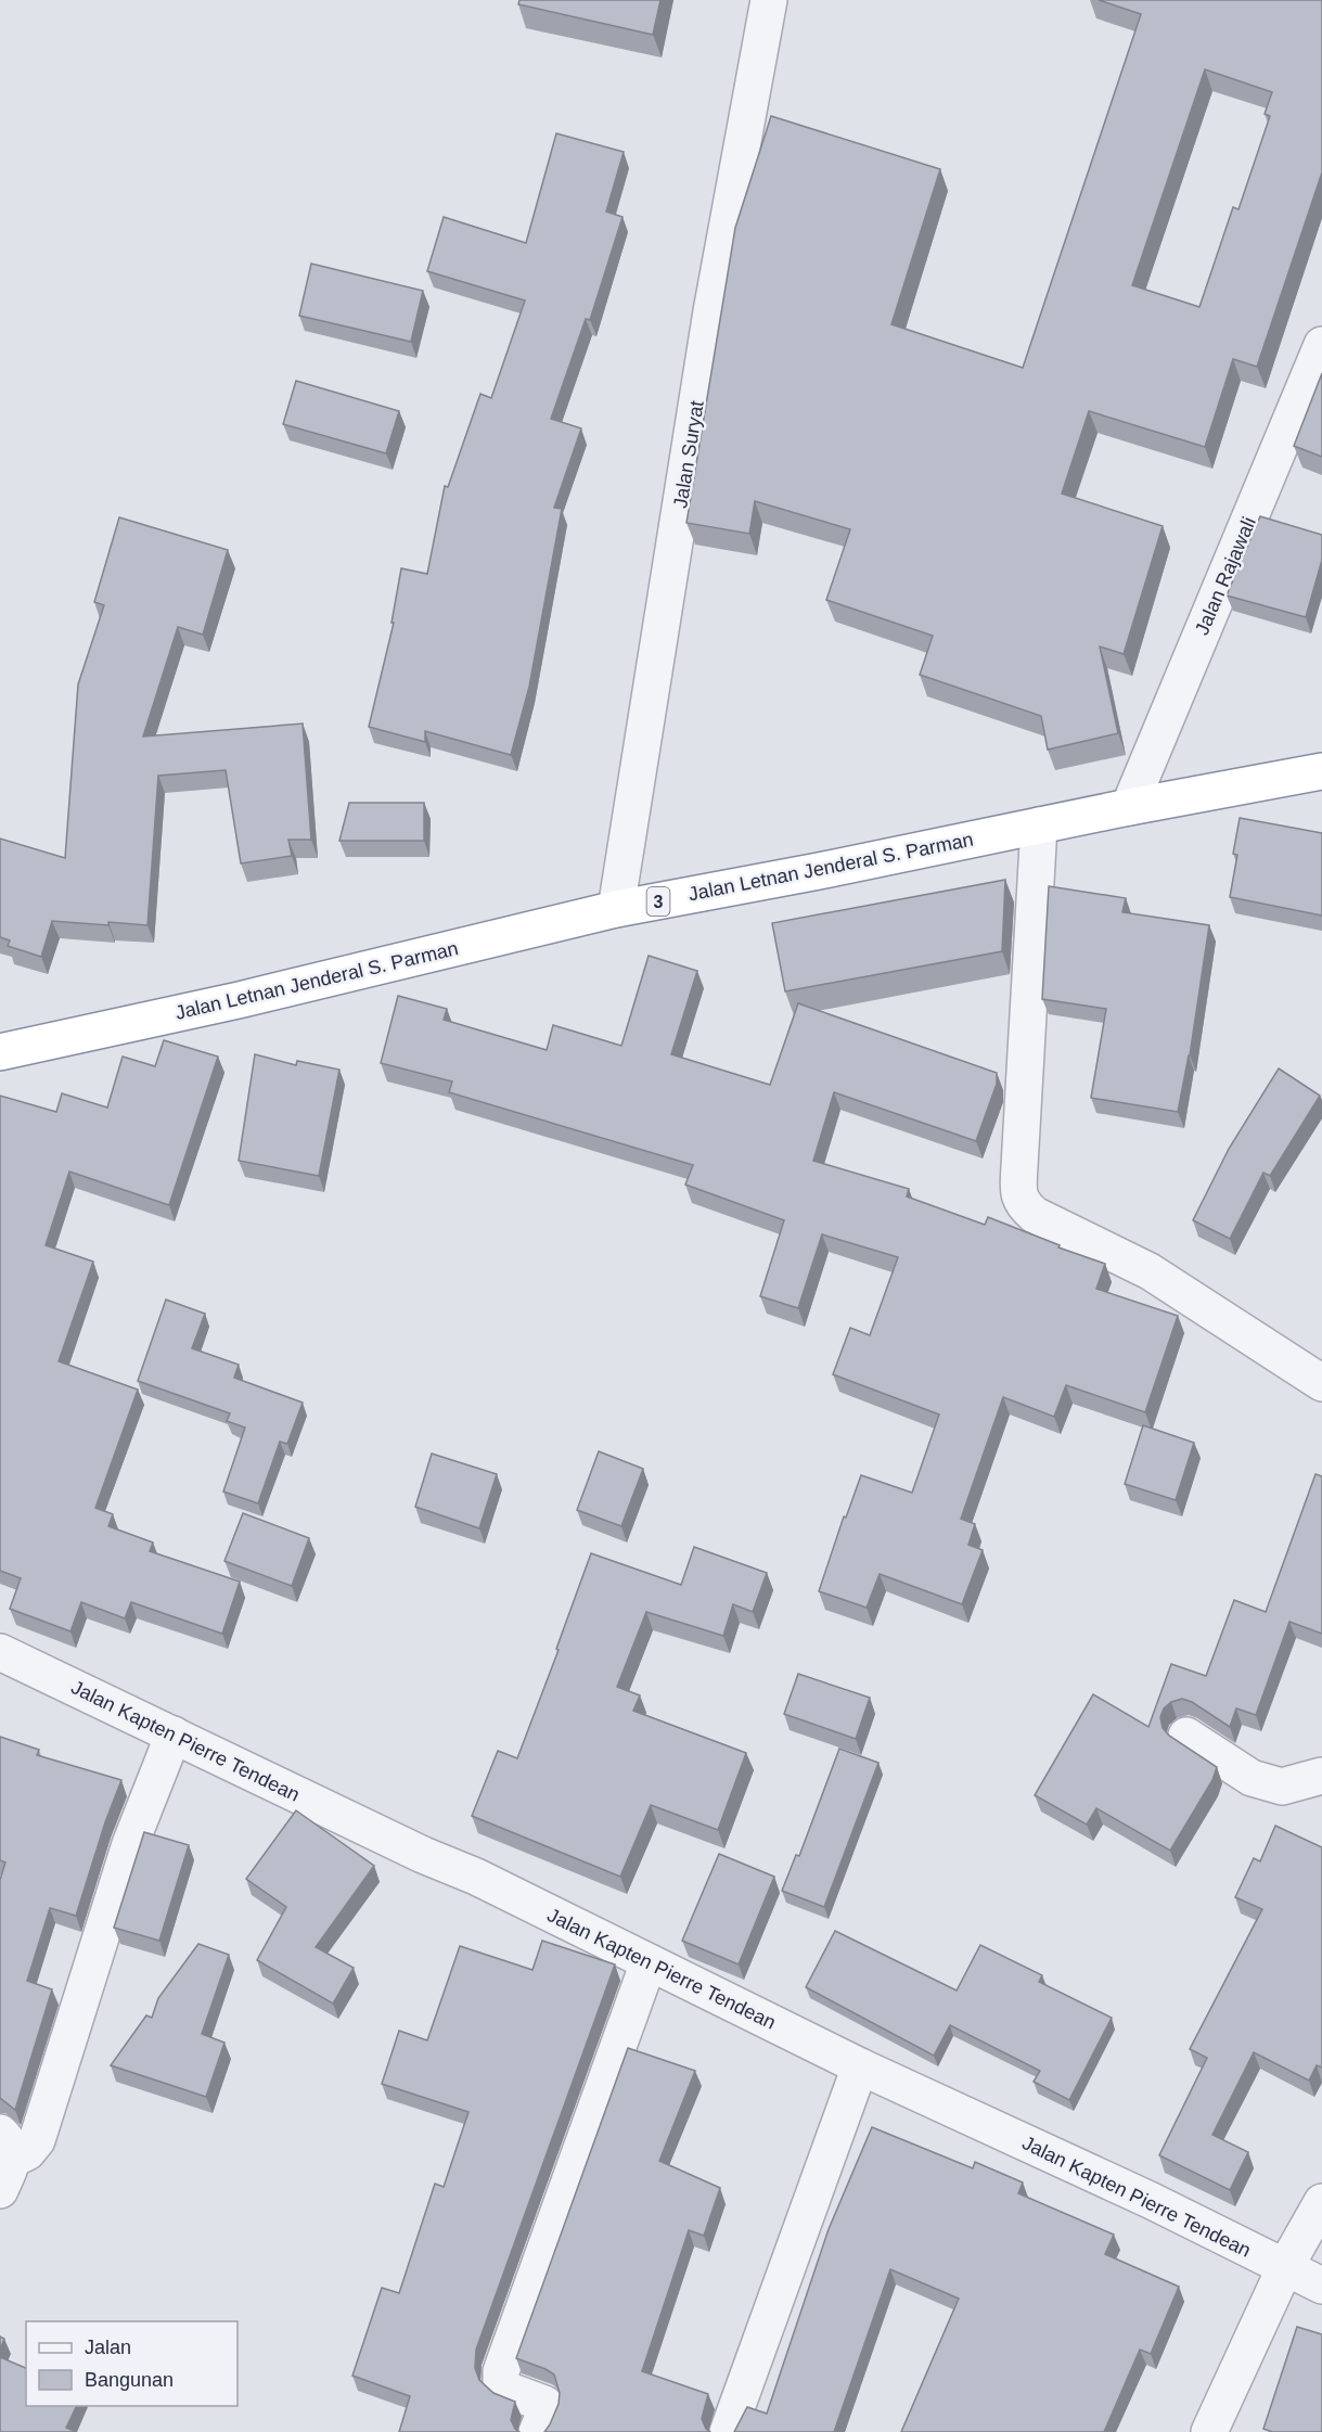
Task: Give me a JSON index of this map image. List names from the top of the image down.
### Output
{
  "streets": {
    "highway": ["Jalan Letnan Jenderal S. Parman", "3"],
    "street": ["Jalan Suryat", "Jalan Rajawali", "Jalan Kapten Pierre Tendean"]
  },
  "crossings": [
    ["Jalan Suryat", "Jalan Letnan Jenderal S. Parman"],
    ["Jalan Rajawali", "Jalan Letnan Jenderal S. Parman"]
  ],
  "legend": ["Jalan", "Bangunan"]
}
